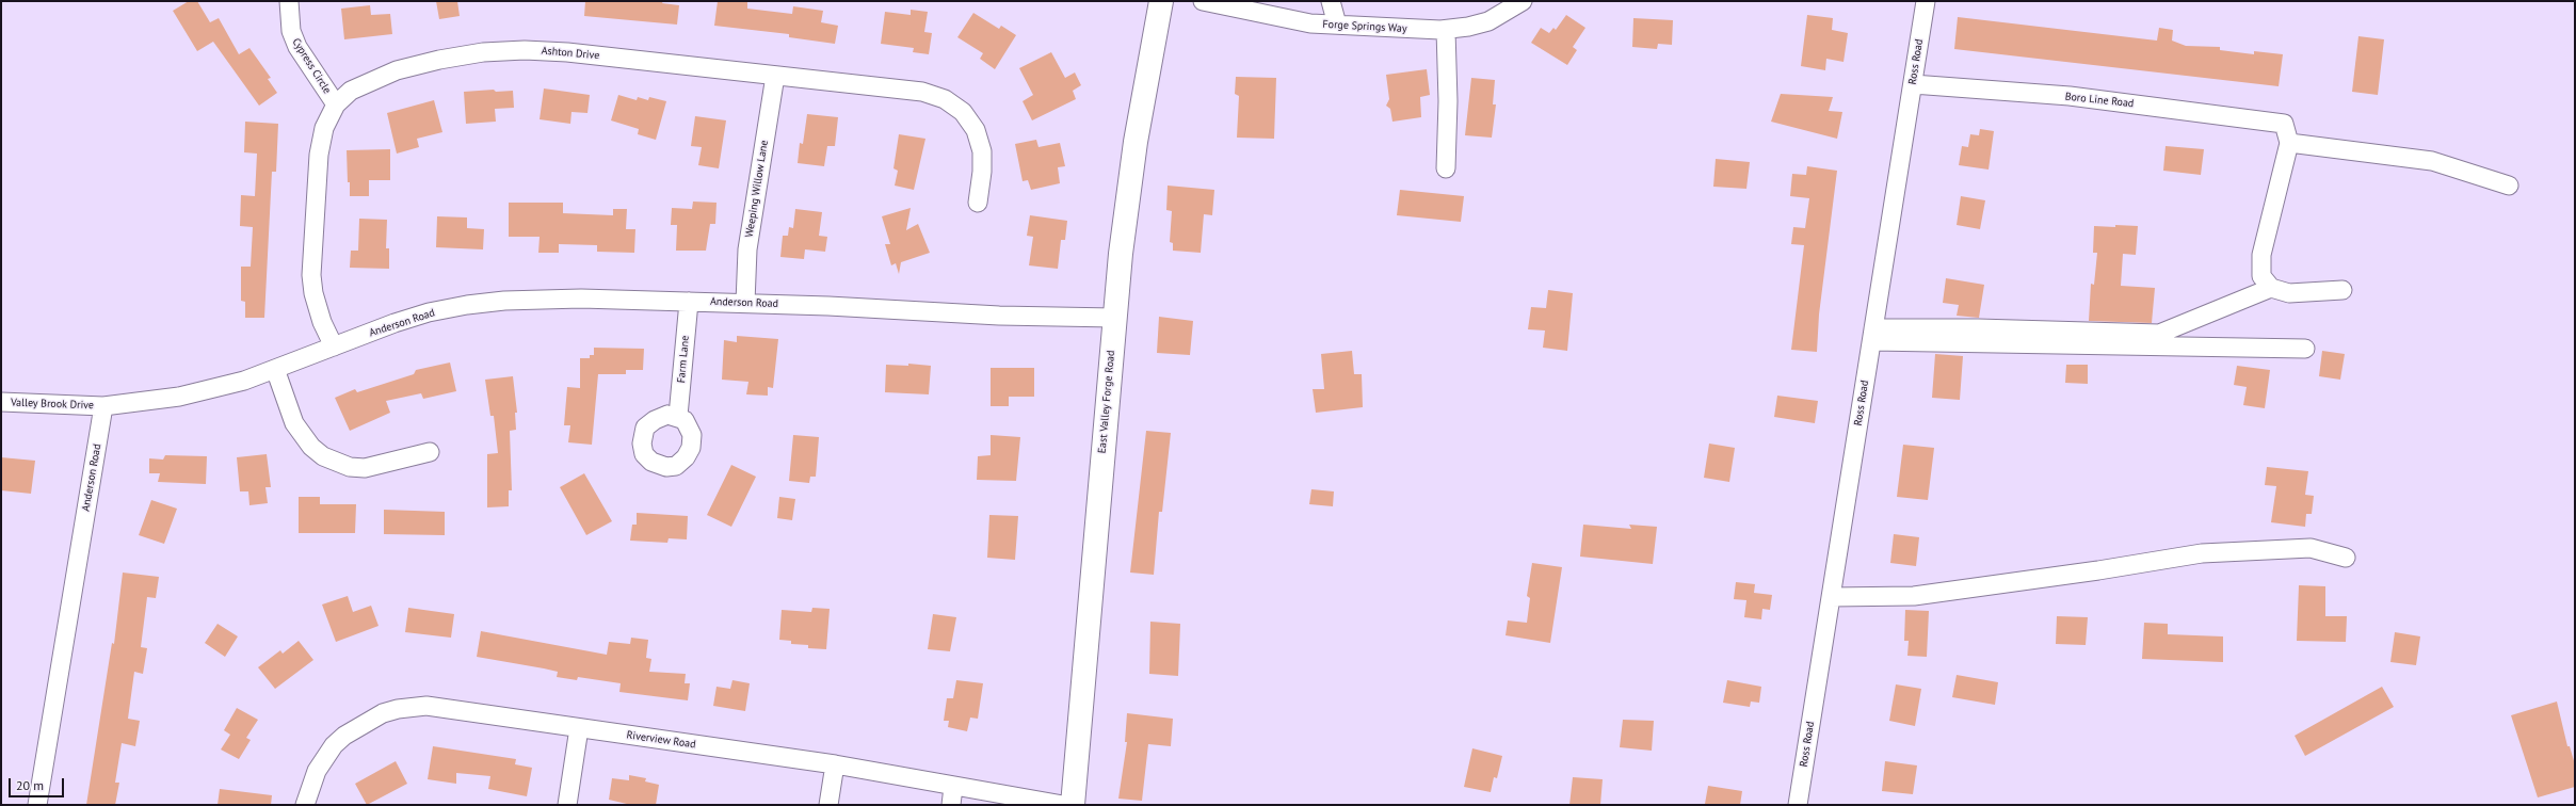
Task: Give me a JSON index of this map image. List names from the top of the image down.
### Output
{
  "streets": {
    "main road": ["East Valley Forge Road"],
    "street": [
      "Forge Springs Way",
      "Ashton Drive",
      "Ross Road",
      "Cypress Circle",
      "Boro Line Road",
      "Weeping Willow Lane",
      "Anderson Road",
      "Farm Lane",
      "Valley Brook Drive",
      "Riverview Road"
    ]
  },
  "crossings": [
    ["Ashton Drive", "Cypress Circle"],
    ["Ashton Drive", "Weeping Willow Lane"],
    ["Ashton Drive", "Anderson Road"],
    ["Ross Road", "Boro Line Road"],
    ["Weeping Willow Lane", "Anderson Road"],
    ["Anderson Road", "Farm Lane"],
    ["Anderson Road", "East Valley Forge Road"],
    ["Anderson Road", "Valley Brook Drive"]
  ],
  "scale_bar": "20 m"
}
